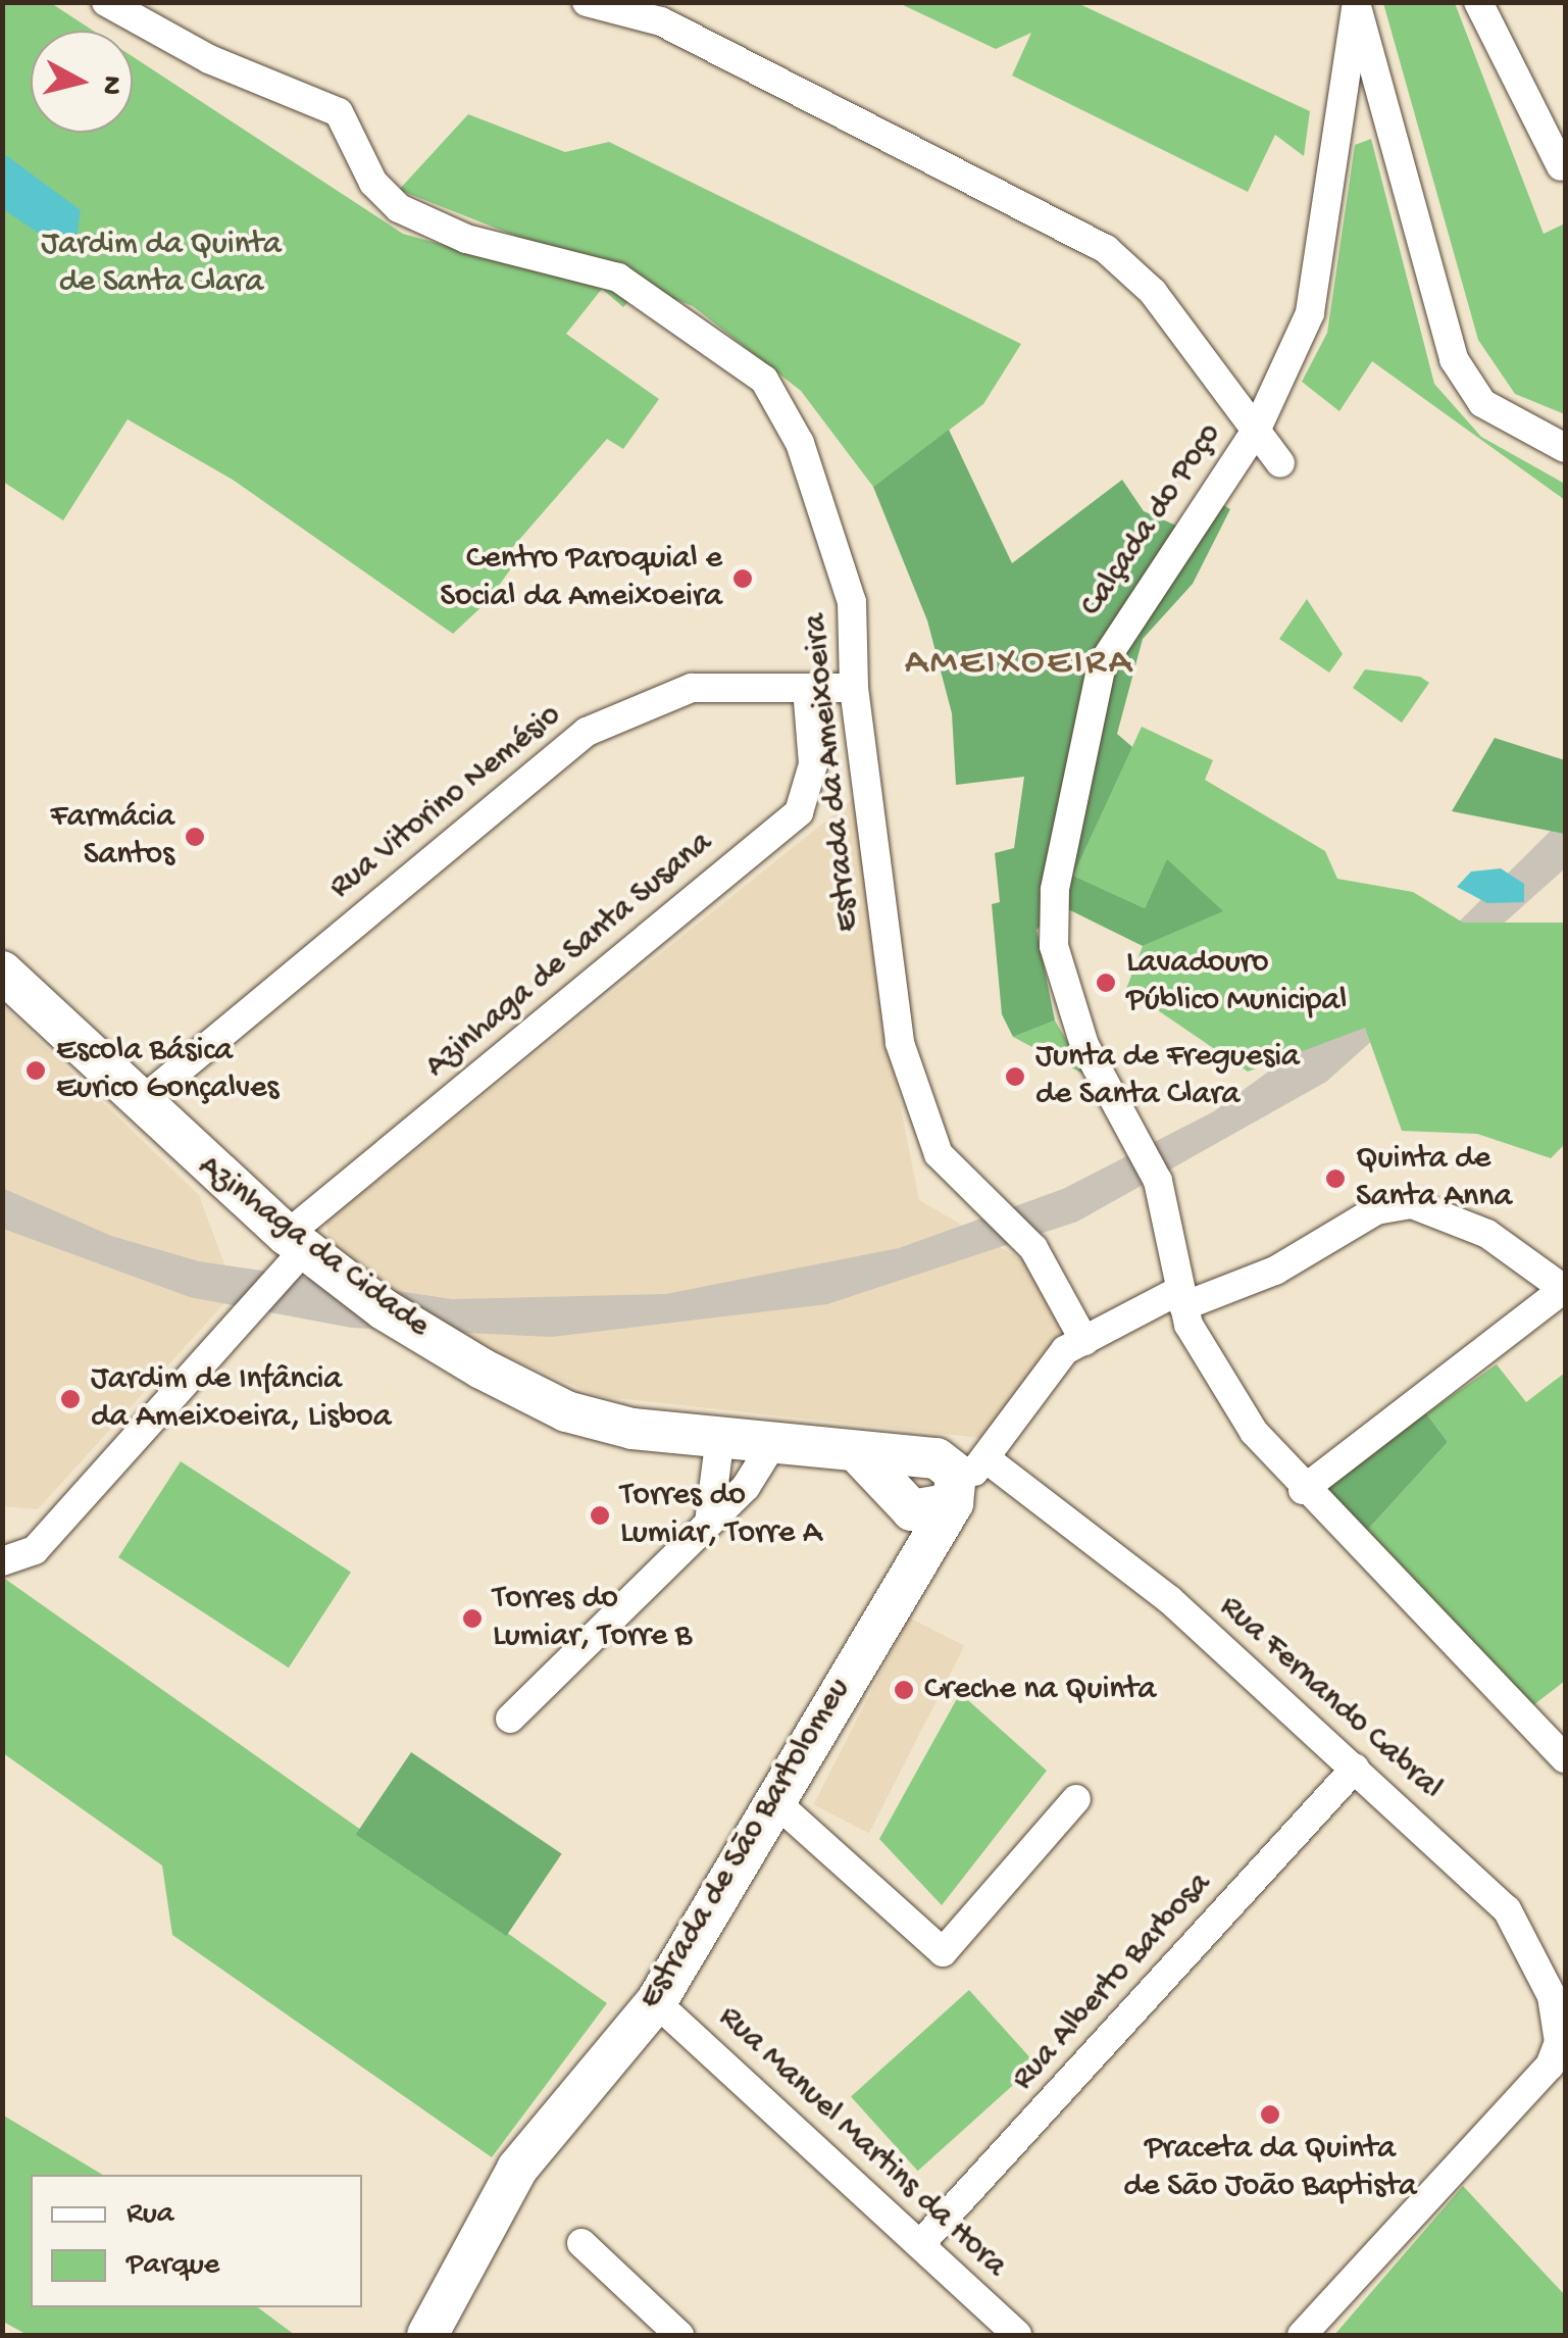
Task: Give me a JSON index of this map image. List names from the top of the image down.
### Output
{
  "streets": {
    "street": [
      "Calçada do Poço",
      "Estrada da Ameixoeira",
      "Rua Vitorino Nemésio",
      "Azinhaga de Santa Susana",
      "Azinhaga da Cidade",
      "Rua Fernando Cabral",
      "Estrada de São Bartolomeu",
      "Rua Alberto Barbosa",
      "Rua Manuel Martins da Hora"
    ]
  },
  "crossings": [
    ["Calçada do Poço", "Estrada de São Bartolomeu"],
    ["Estrada da Ameixoeira", "Rua Vitorino Nemésio"],
    ["Estrada da Ameixoeira", "Estrada de São Bartolomeu"],
    ["Rua Vitorino Nemésio", "Azinhaga de Santa Susana"],
    ["Rua Vitorino Nemésio", "Azinhaga da Cidade"],
    ["Azinhaga de Santa Susana", "Azinhaga da Cidade"],
    ["Azinhaga da Cidade", "Estrada de São Bartolomeu"],
    ["Rua Fernando Cabral", "Estrada de São Bartolomeu"],
    ["Rua Fernando Cabral", "Rua Alberto Barbosa"],
    ["Estrada de São Bartolomeu", "Rua Manuel Martins da Hora"],
    ["Rua Alberto Barbosa", "Rua Manuel Martins da Hora"]
  ],
  "districts": ["AMEIXOEIRA"],
  "parks": ["Jardim da Quinta de Santa Clara"],
  "places": [
    "Centro Paroquial e Social da Ameixoeira",
    "Farmácia Santos",
    "Lavadouro Público Municipal",
    "Escola Básica Eurico Gonçalves",
    "Junta de Freguesia de Santa Clara",
    "Quinta de Santa Anna",
    "Jardim de Infância da Ameixoeira, Lisboa",
    "Torres do Lumiar, Torre A",
    "Torres do Lumiar, Torre B",
    "Creche na Quinta",
    "Praceta da Quinta de São João Baptista"
  ],
  "legend": ["Rua", "Parque"],
  "north": "right"
}
